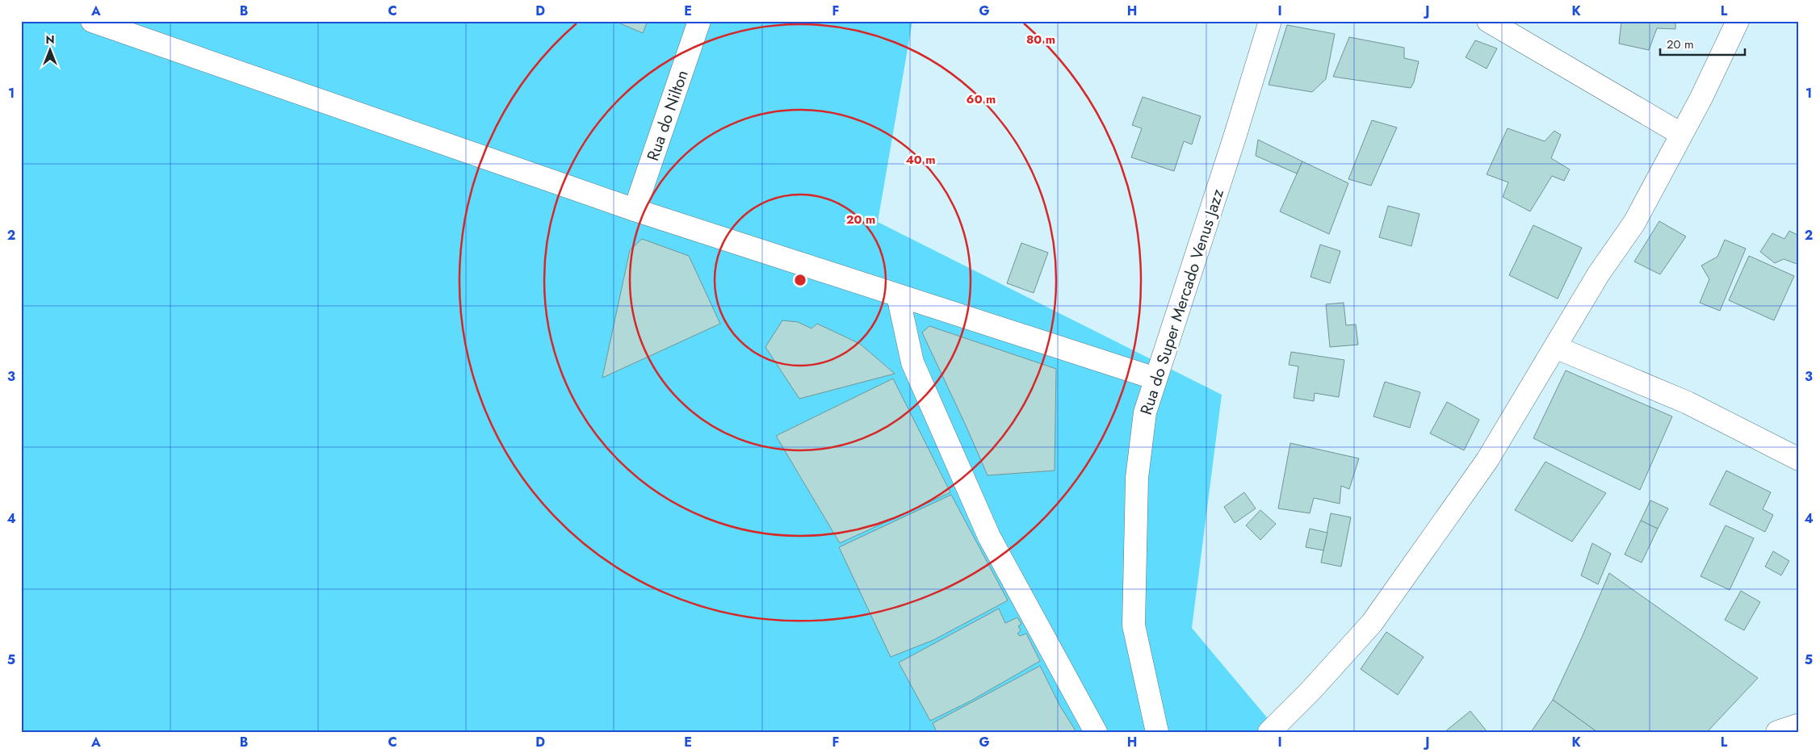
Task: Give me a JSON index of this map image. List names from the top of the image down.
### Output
{
  "streets": {
    "street": ["Rua do Nilton", "Rua do Super Mercado Venus Jazz"]
  },
  "scale_bar": "20 m",
  "north": "top",
  "grid": {
    "columns": [
      "A",
      "B",
      "C",
      "D",
      "E",
      "F",
      "G",
      "H",
      "I",
      "J",
      "K",
      "L"
    ],
    "rows": [
      "1",
      "2",
      "3",
      "4",
      "5"
    ]
  },
  "rings": [
    "80 m",
    "60 m",
    "40 m",
    "20 m"
  ]
}
